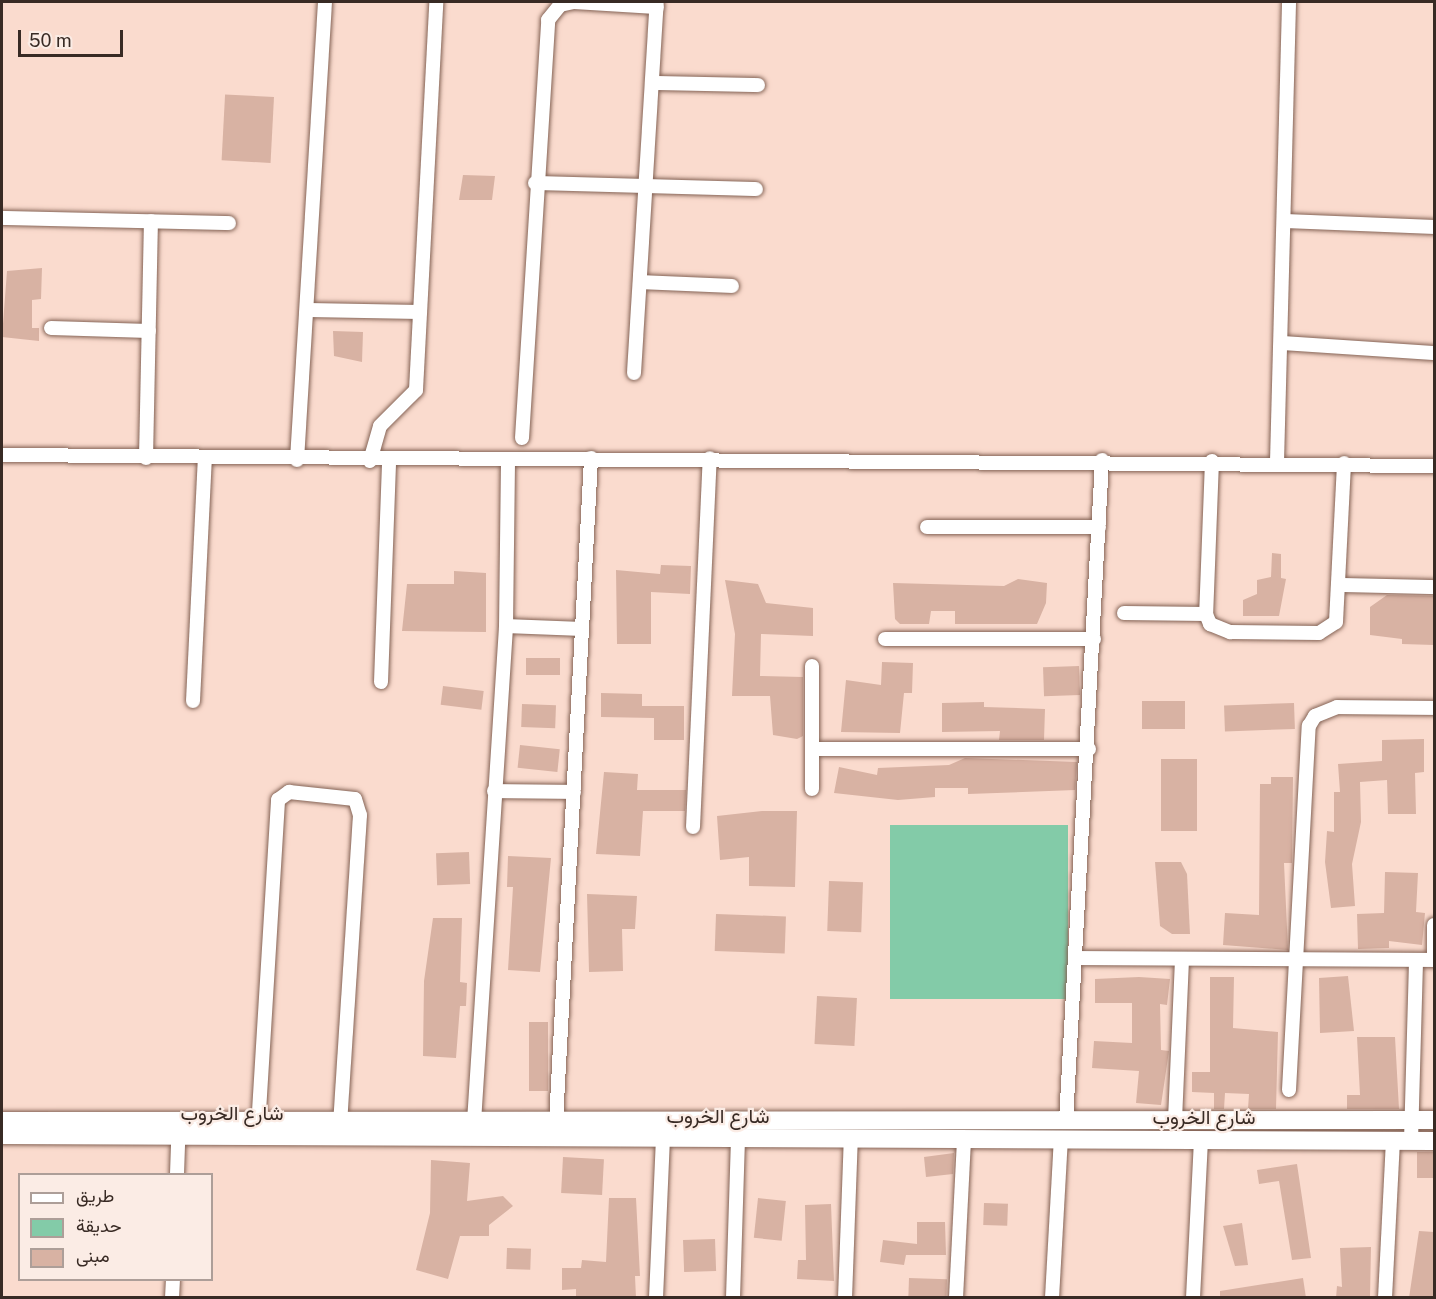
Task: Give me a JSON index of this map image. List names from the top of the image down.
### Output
{
  "streets": {
    "main road": ["شارع الخروب"]
  },
  "legend": ["طريق", "حديقة", "مبنى"],
  "scale_bar": "50 m"
}
